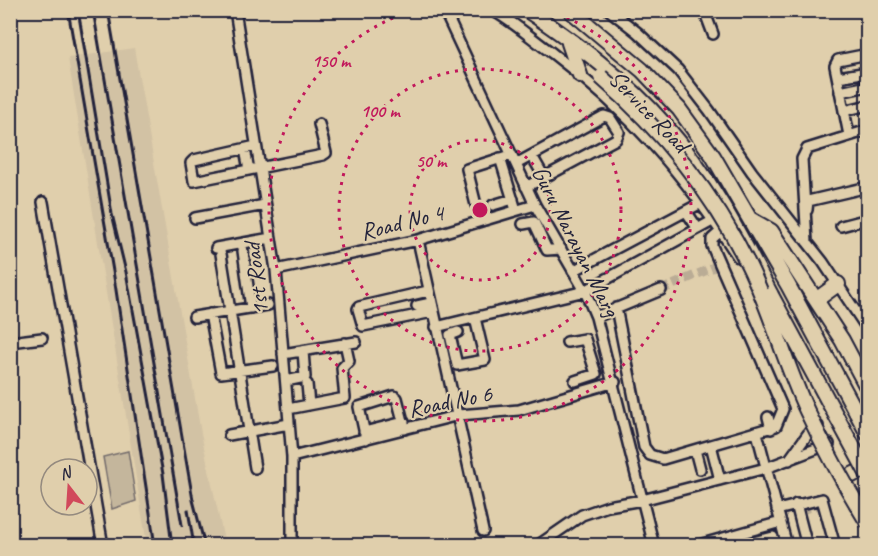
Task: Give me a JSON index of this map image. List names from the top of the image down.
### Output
{
  "streets": {
    "street": [
      "Service Road",
      "Road No 4",
      "Guru Narayan Marg",
      "1st Road",
      "Road No 6"
    ]
  },
  "crossings": [
    ["Road No 4", "Guru Narayan Marg"],
    ["Road No 4", "1st Road"],
    ["Guru Narayan Marg", "Road No 6"],
    ["1st Road", "Road No 6"]
  ],
  "north": "top",
  "rings": ["150 m", "100 m", "50 m"]
}
